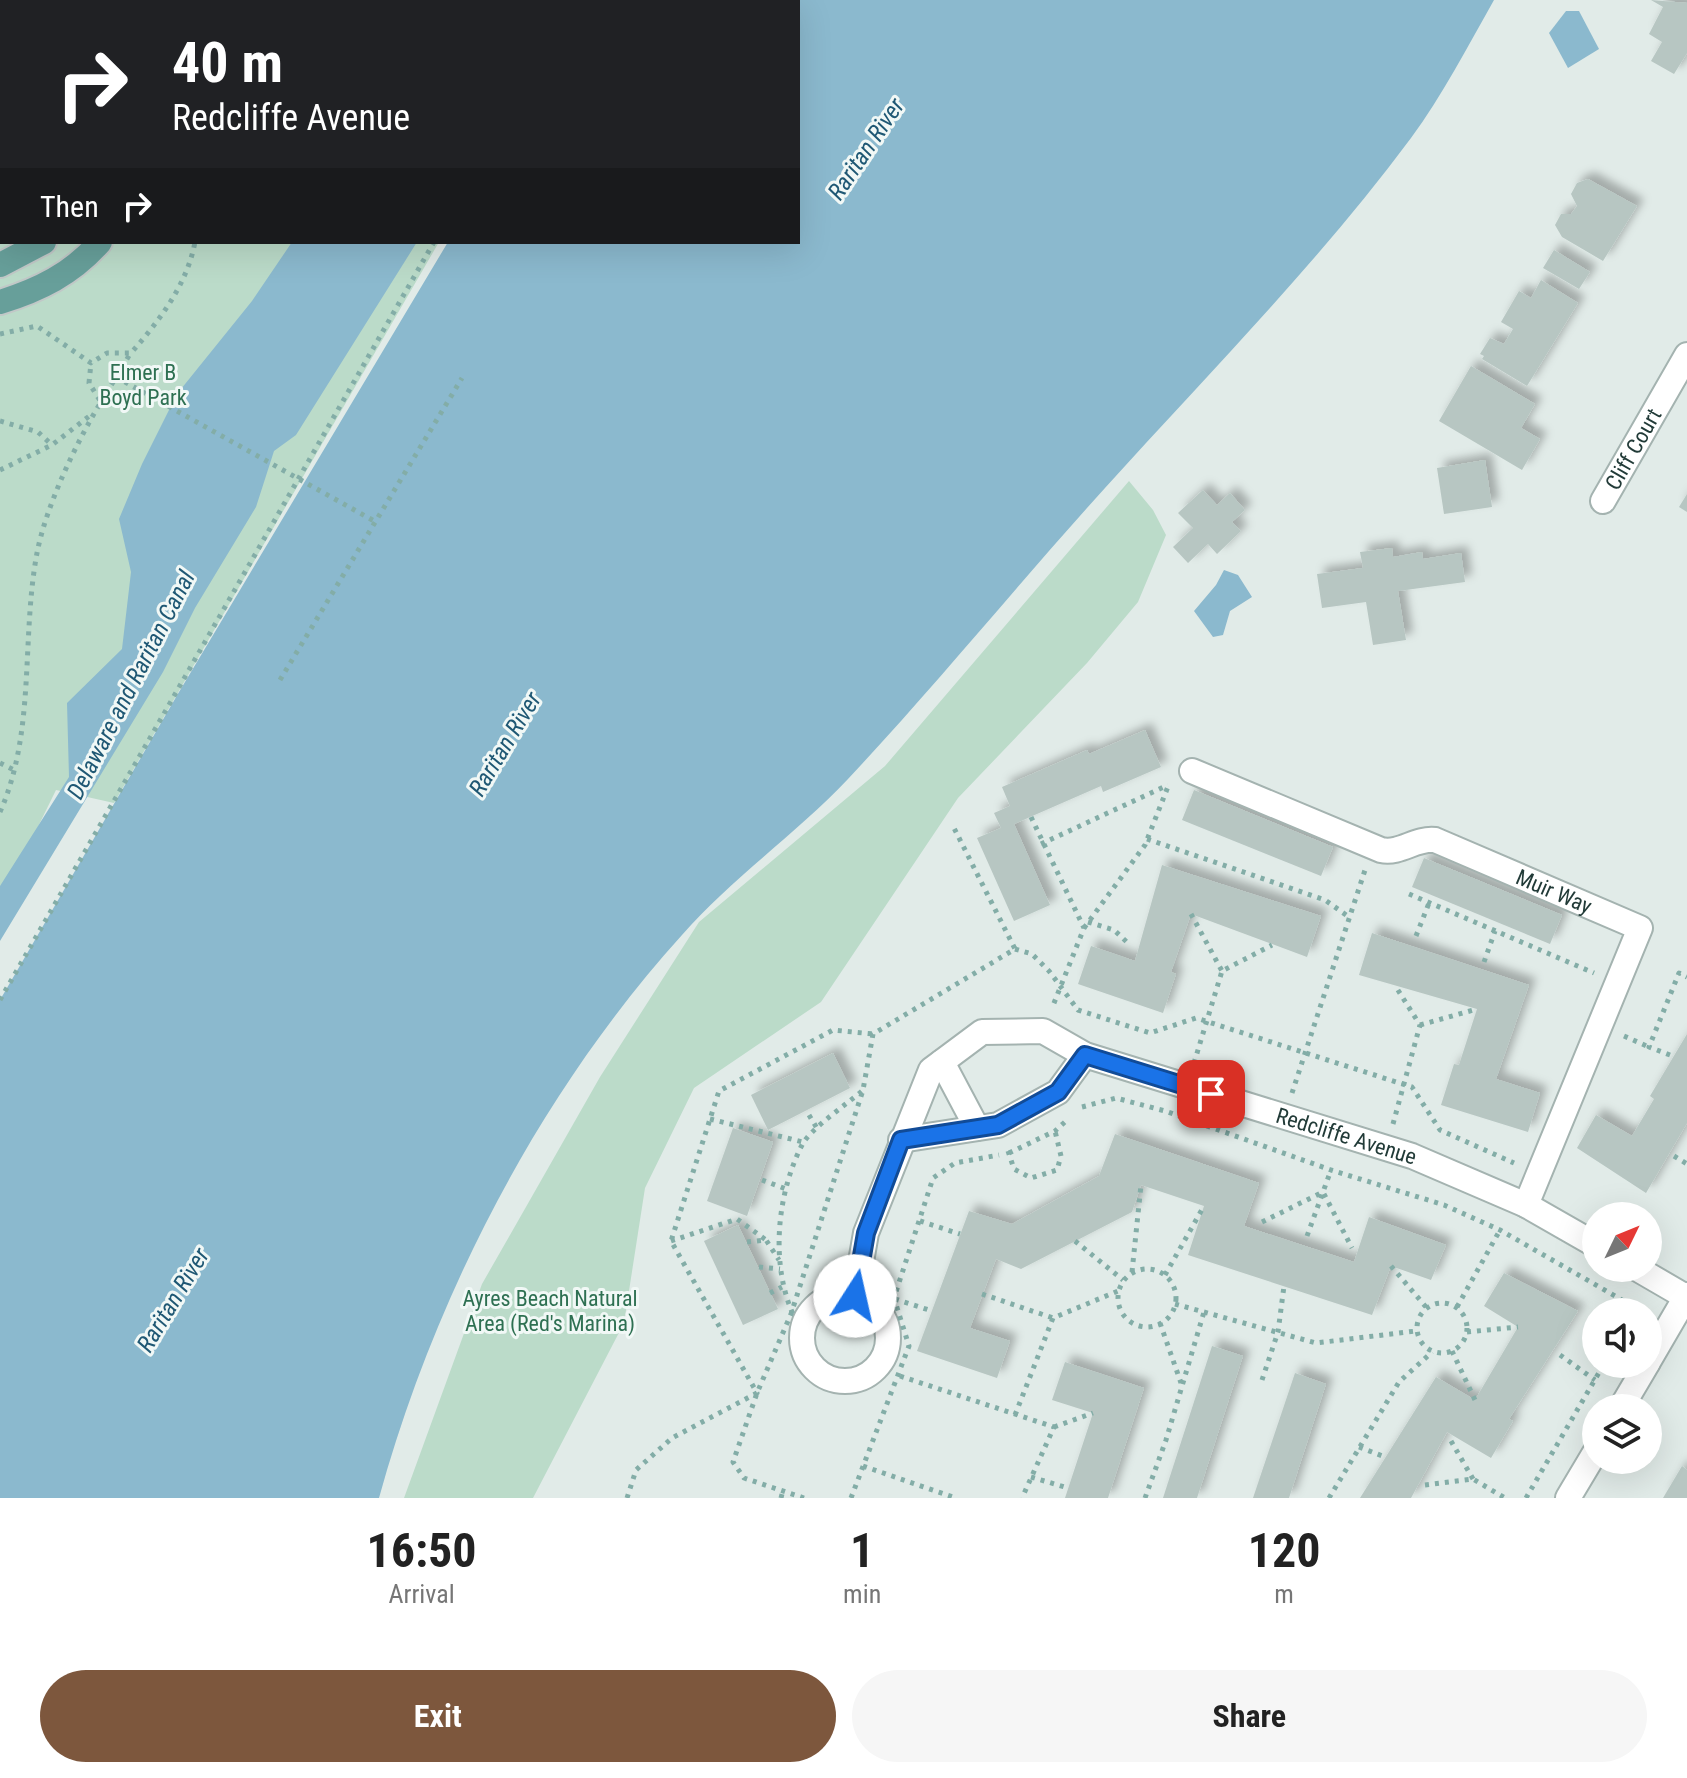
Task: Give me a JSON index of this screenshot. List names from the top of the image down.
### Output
{
  "streets": {
    "street": ["Cliff Court", "Muir Way", "Redcliffe Avenue"]
  },
  "crossings": [
    ["Muir Way", "Redcliffe Avenue"]
  ],
  "water": ["Raritan River", "Delaware and Raritan Canal"],
  "parks": ["Elmer B Boyd Park", "Ayres Beach Natural Area (Red's Marina)"],
  "north": "top right",
  "page": {
    "turn": ["40 m", "Redcliffe Avenue"],
    "then": "Then",
    "eta": [
      "16:50",
      "Arrival",
      "1",
      "min",
      "120",
      "m"
    ],
    "buttons": ["Exit", "Share"]
  }
}
